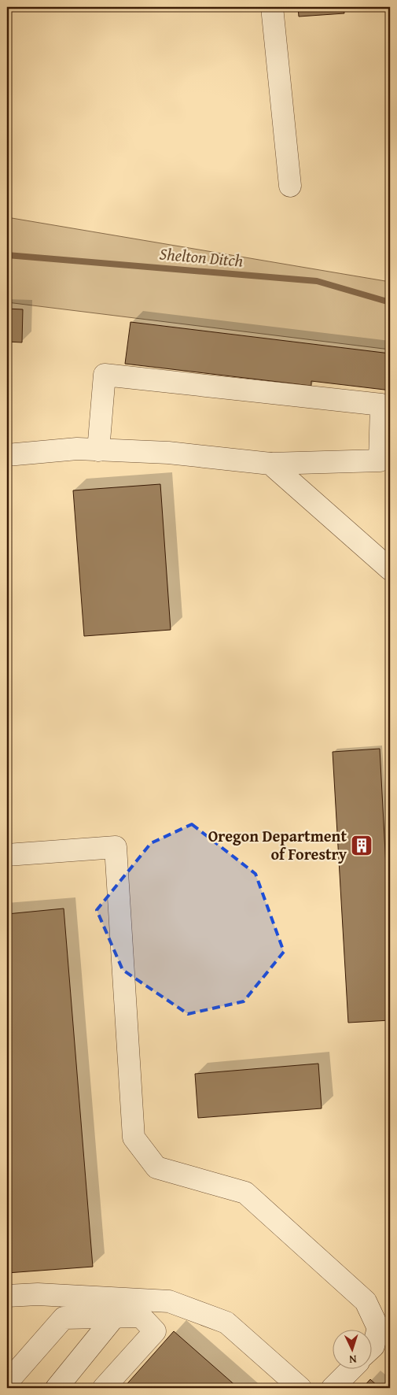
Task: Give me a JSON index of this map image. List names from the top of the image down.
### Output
{
  "water": ["Shelton Ditch"],
  "places": {
    "building": ["Oregon Department of Forestry"]
  },
  "north": "bottom"
}
